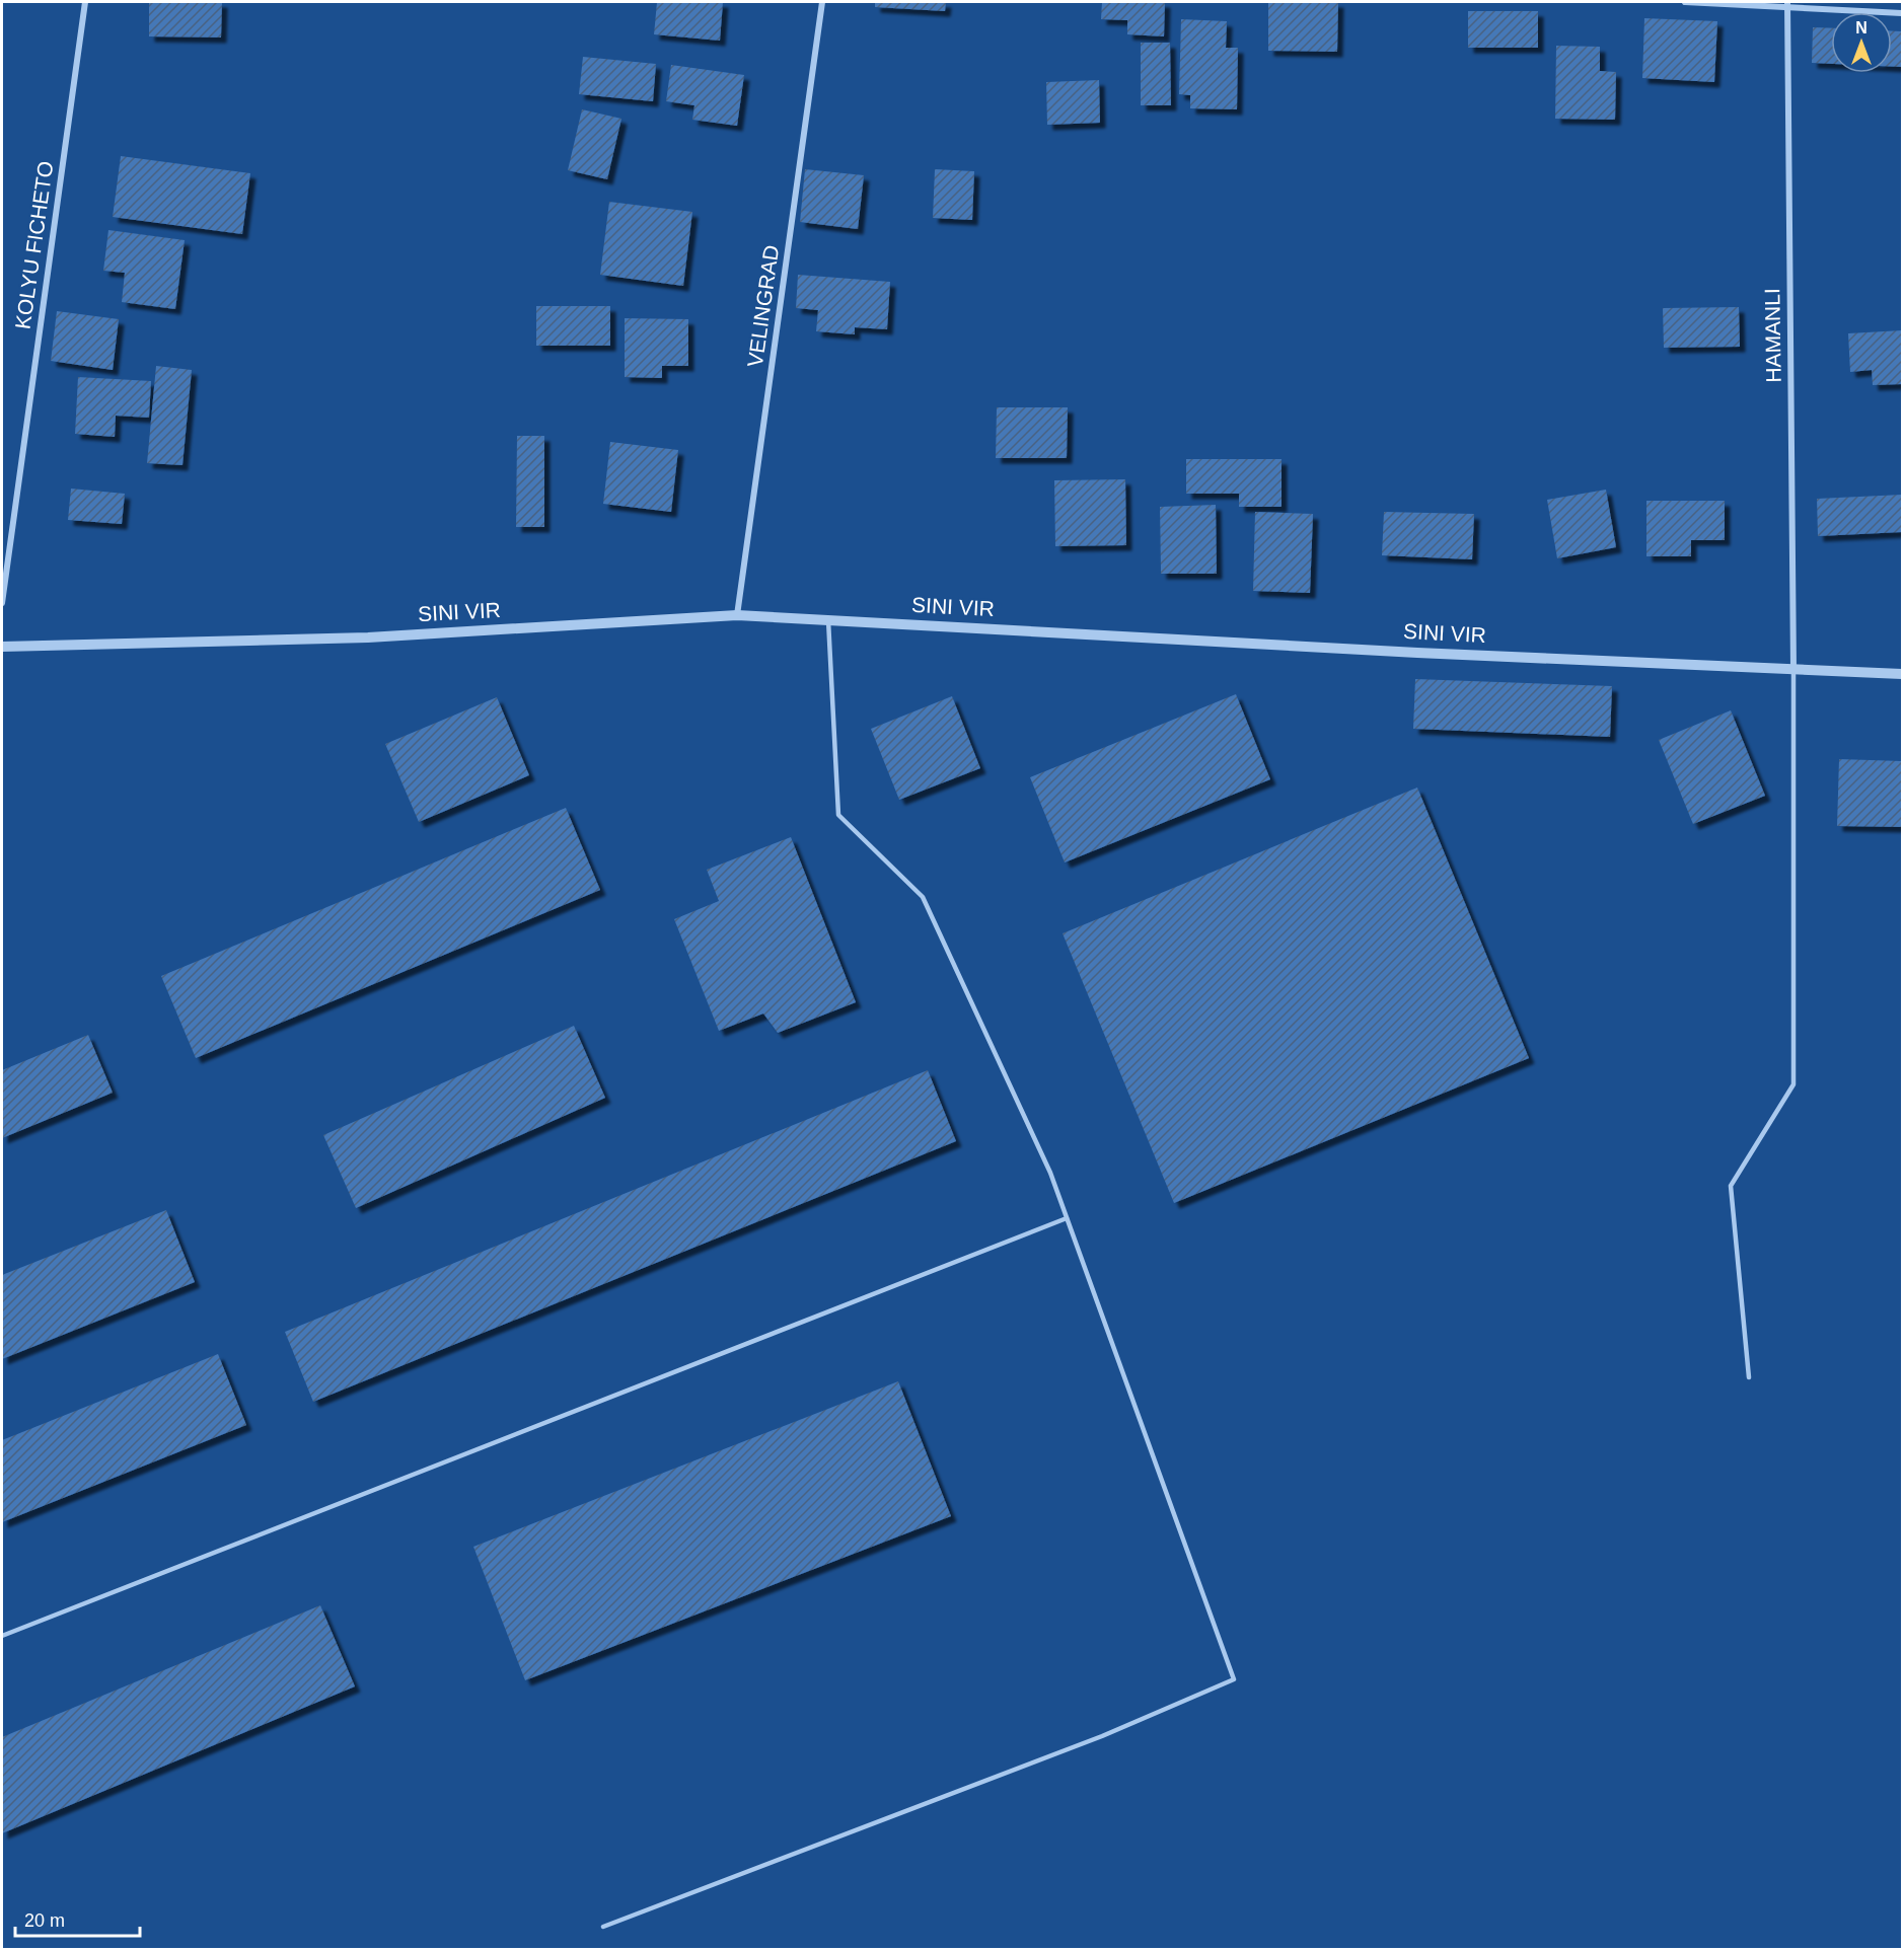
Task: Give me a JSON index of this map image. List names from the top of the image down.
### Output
{
  "streets": {
    "street": [
      "KOLYU FICHETO",
      "VELINGRAD",
      "HAMANLI",
      "SINI VIR"
    ]
  },
  "crossings": [
    ["VELINGRAD", "SINI VIR"],
    ["HAMANLI", "SINI VIR"]
  ],
  "scale_bar": "20 m",
  "north": "top"
}
